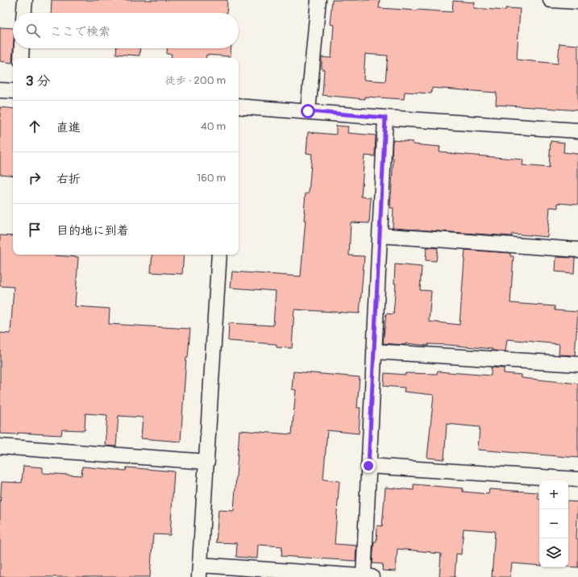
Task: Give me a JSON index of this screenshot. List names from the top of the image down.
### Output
{
  "page": {
    "search": "ここで検索",
    "heading": ["3 分", "徒歩 · 200 m"],
    "list": [
      ["直進", "40 m"],
      ["右折", "160 m"],
      "目的地に到着"
    ],
    "map_buttons": ["+", "−"]
  }
}
